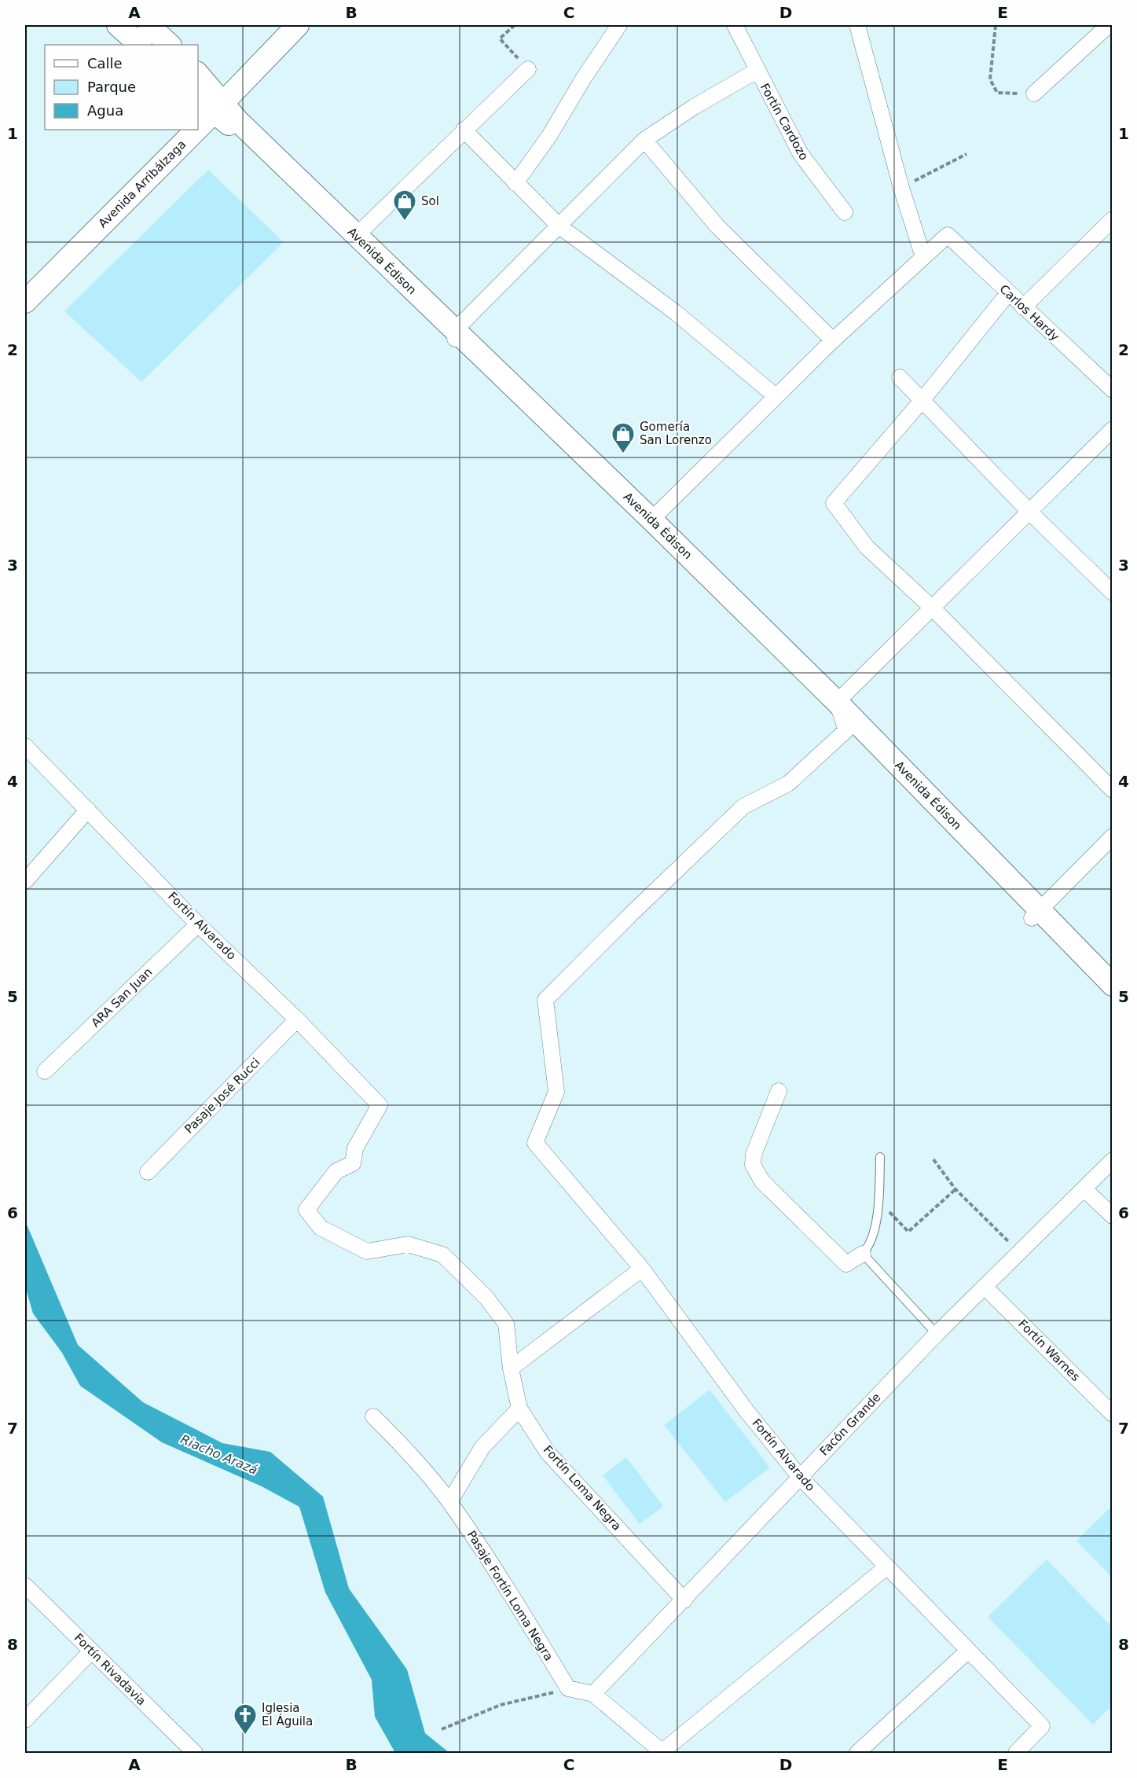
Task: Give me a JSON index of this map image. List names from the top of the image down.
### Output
{
  "streets": {
    "main road": ["Avenida Arribálzaga", "Avenida Édison"],
    "street": [
      "Fortín Cardozo",
      "Carlos Hardy",
      "Fortín Alvarado",
      "ARA San Juan",
      "Pasaje José Rucci",
      "Fortín Warnes",
      "Facón Grande",
      "Fortín Loma Negra",
      "Pasaje Fortín Loma Negra",
      "Fortín Rivadavia"
    ]
  },
  "crossings": [
    ["Avenida Arribálzaga", "Avenida Édison"],
    ["Avenida Édison", "Fortín Alvarado"],
    ["Fortín Alvarado", "ARA San Juan"],
    ["Fortín Alvarado", "Pasaje José Rucci"],
    ["Fortín Alvarado", "Facón Grande"],
    ["Fortín Alvarado", "Fortín Loma Negra"],
    ["Fortín Warnes", "Facón Grande"],
    ["Facón Grande", "Fortín Loma Negra"]
  ],
  "water": ["Riacho Arazá"],
  "places": {
    "shop": ["Sol", "Gomería San Lorenzo"],
    "church": ["Iglesia El Águila"]
  },
  "legend": ["Calle", "Parque", "Agua"],
  "grid": {
    "columns": [
      "A",
      "B",
      "C",
      "D",
      "E"
    ],
    "rows": [
      "1",
      "2",
      "3",
      "4",
      "5",
      "6",
      "7",
      "8"
    ]
  }
}
